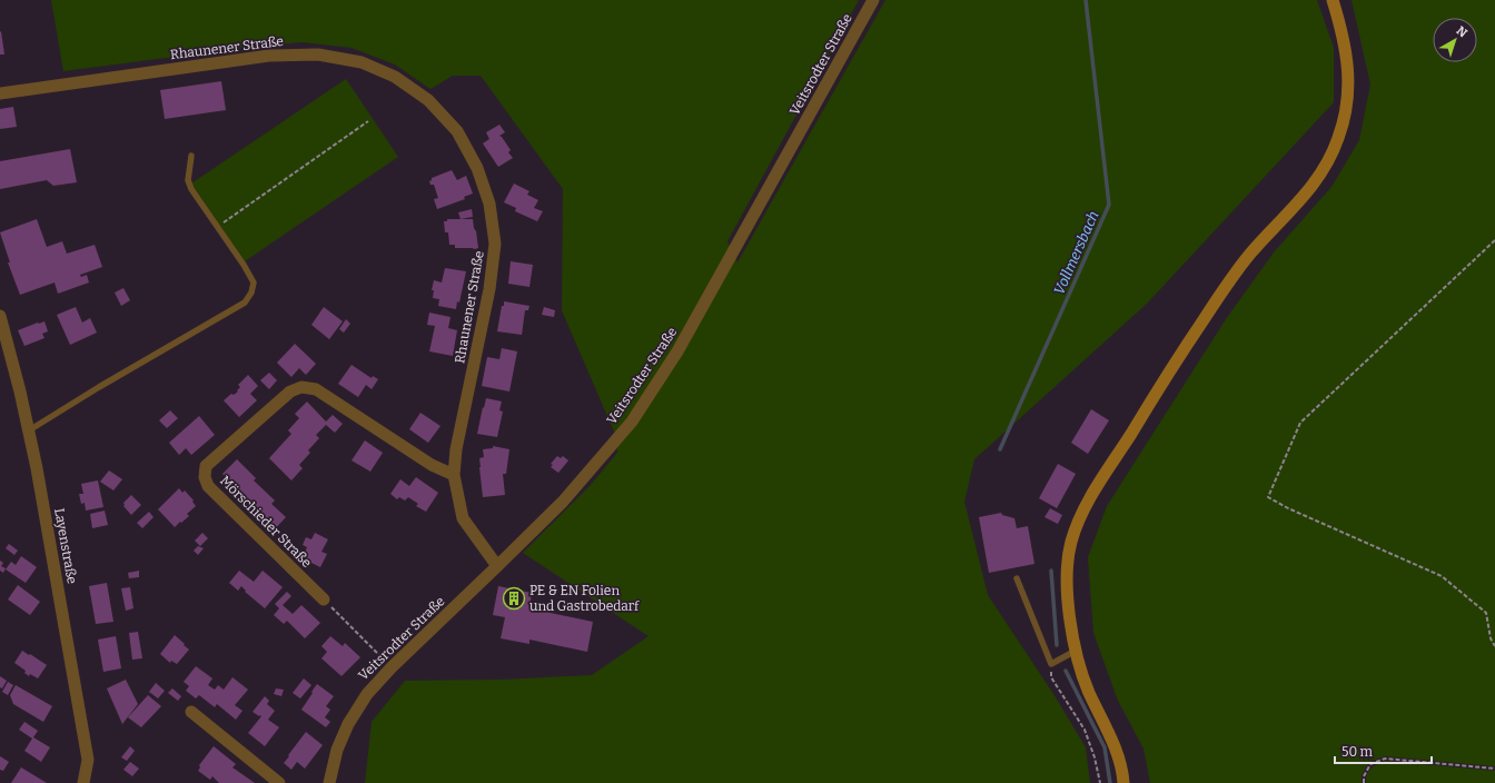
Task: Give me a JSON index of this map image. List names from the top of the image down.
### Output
{
  "streets": {
    "street": [
      "Rhaunener Straße",
      "Veitsrodter Straße",
      "Mörschieder Straße",
      "Layenstraße"
    ]
  },
  "crossings": [
    ["Rhaunener Straße", "Veitsrodter Straße"],
    ["Rhaunener Straße", "Mörschieder Straße"]
  ],
  "water": ["Vollmersbach"],
  "places": {
    "building": ["PE & EN Folien und Gastrobedarf"]
  },
  "scale_bar": "50 m",
  "north": "top right"
}
